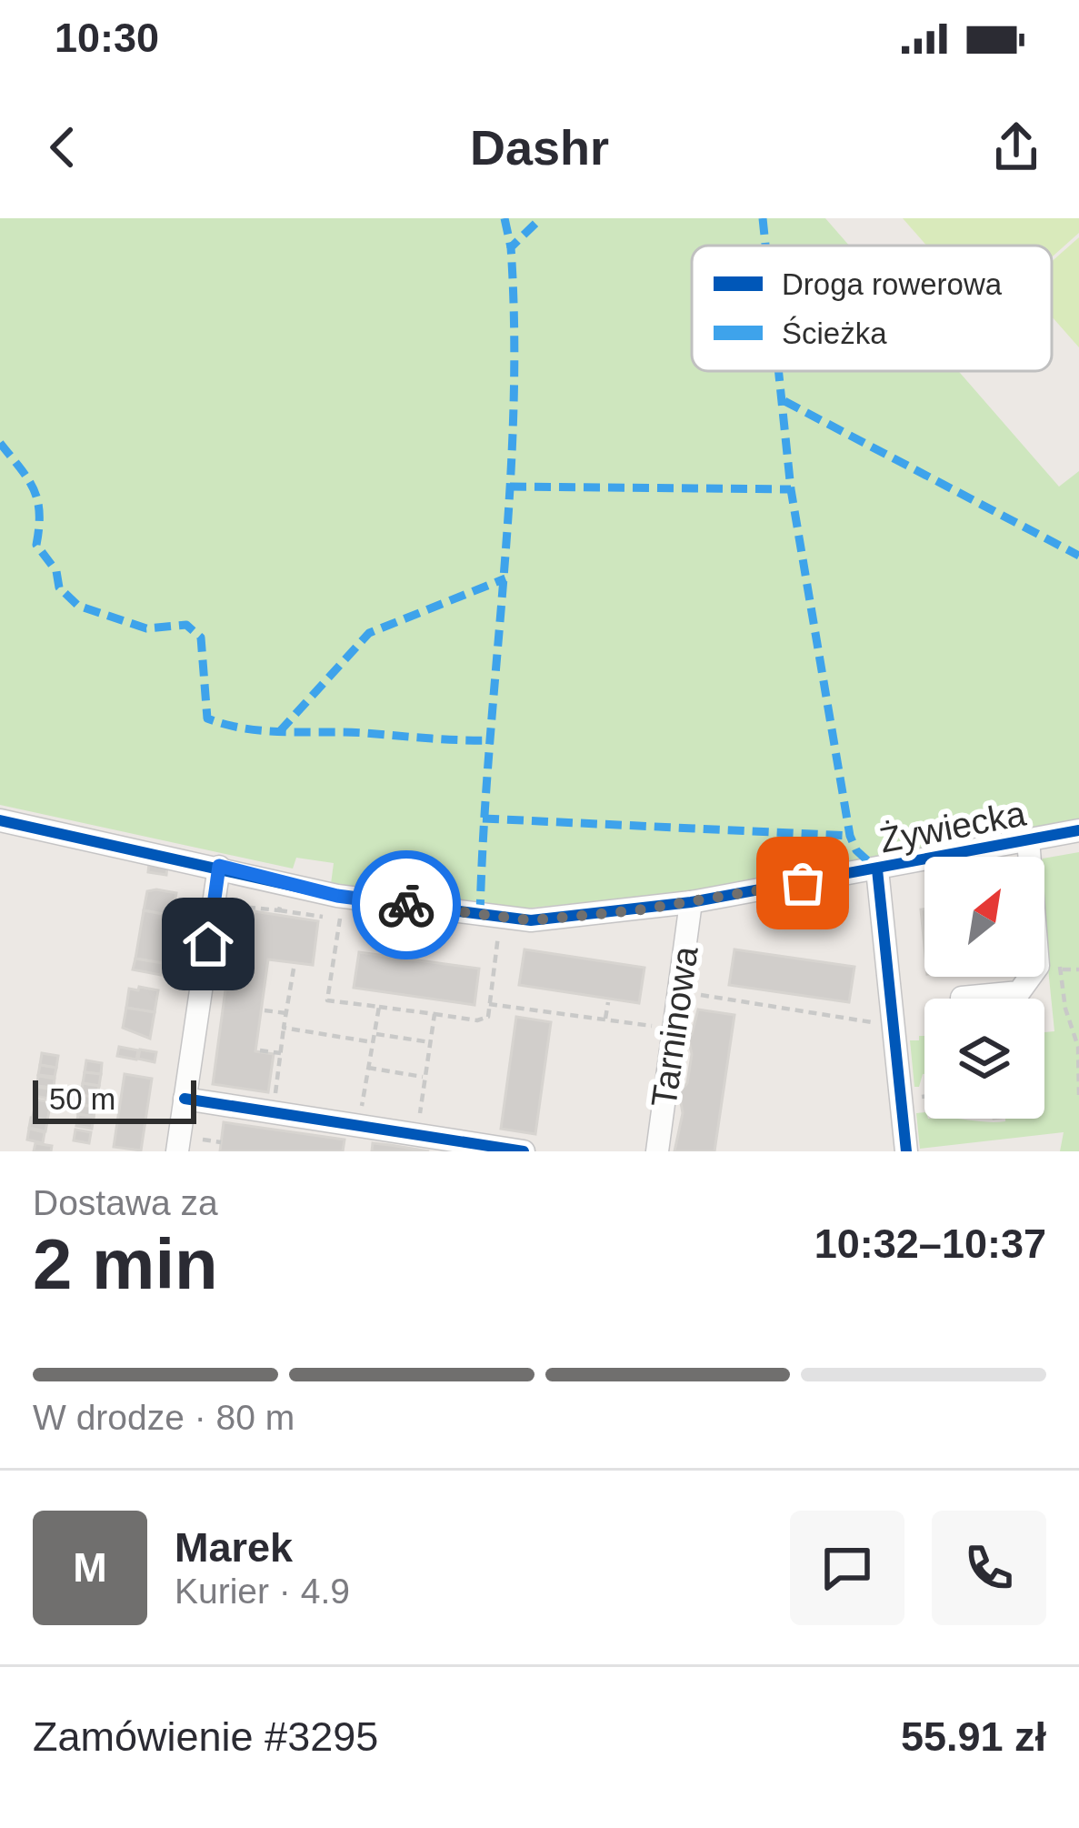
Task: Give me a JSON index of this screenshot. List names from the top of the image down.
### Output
{
  "streets": {
    "street": ["Żywiecka", "Tarninowa"]
  },
  "crossings": [
    ["Żywiecka", "Tarninowa"]
  ],
  "legend": ["Droga rowerowa", "Ścieżka"],
  "scale_bar": "50 m",
  "north": "top right",
  "page": {
    "status": "10:30",
    "header": "Dashr",
    "scale": "50 m",
    "heading": ["2 min", "Dostawa za", "10:32–10:37"],
    "panel": [
      "Marek",
      "Kurier · 4.9",
      "Zamówienie #3295",
      "55.91 zł"
    ],
    "bar": "W drodze · 80 m",
    "round": "M"
  }
}
